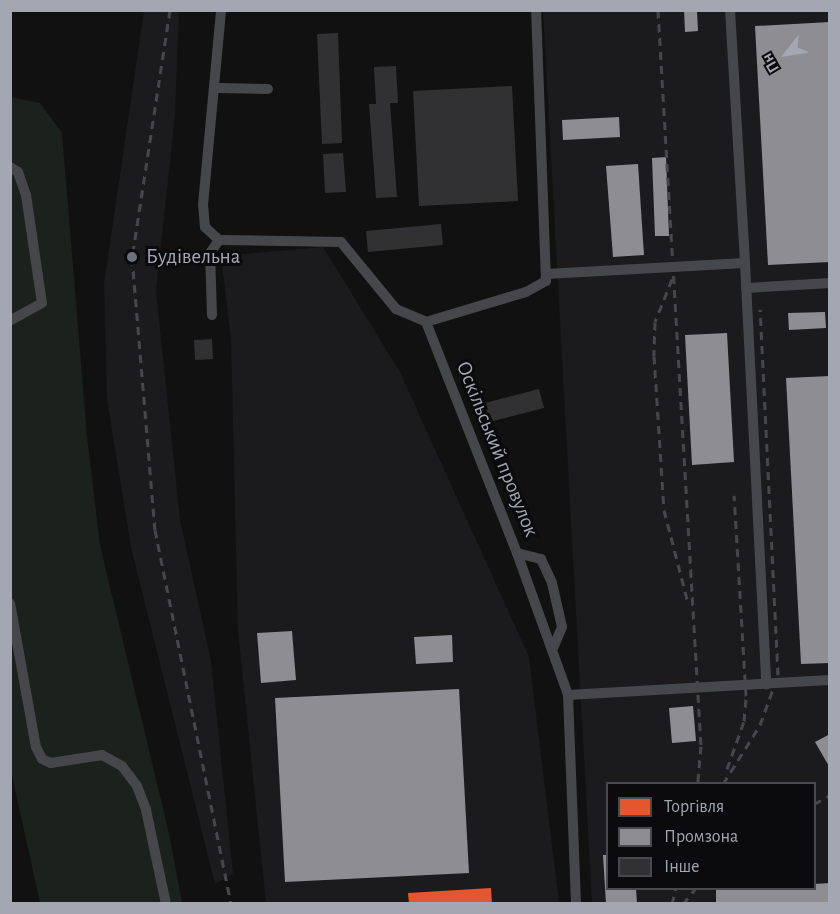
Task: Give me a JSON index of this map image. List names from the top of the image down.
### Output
{
  "streets": {
    "street": ["Оскільський провулок"]
  },
  "places": ["Будівельна"],
  "legend": ["Торгівля", "Промзона", "Інше"],
  "north": "bottom left"
}
